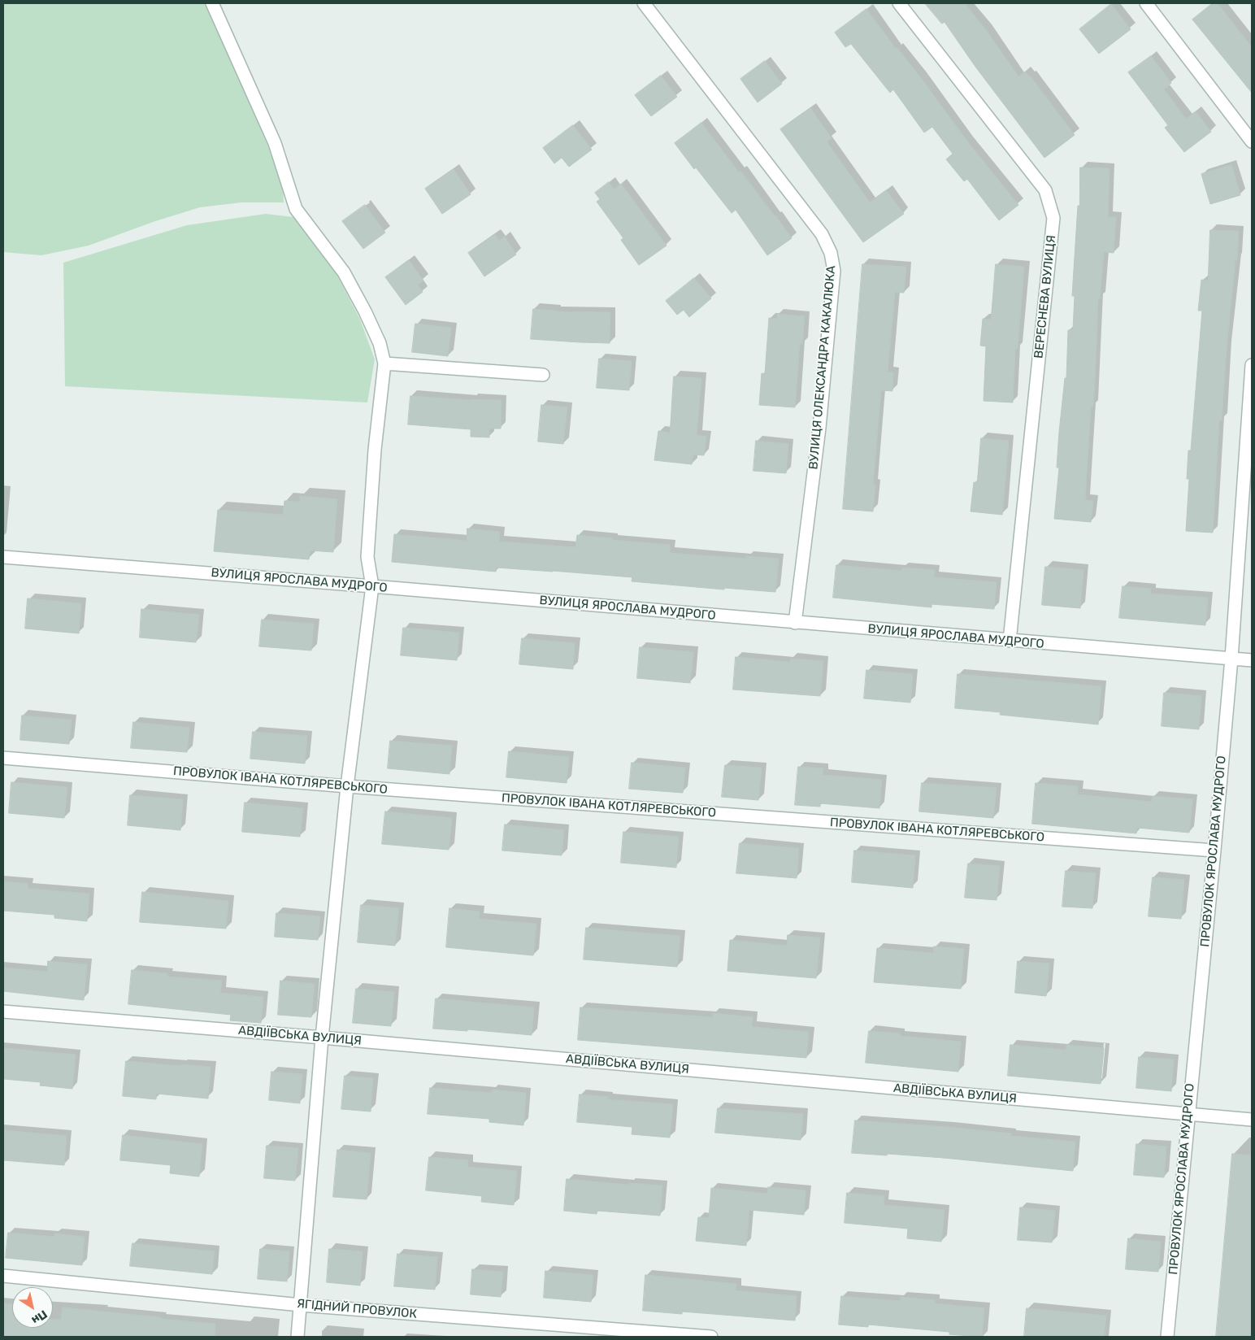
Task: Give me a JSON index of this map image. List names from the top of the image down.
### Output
{
  "streets": {
    "street": [
      "ВЕРЕСНЕВА ВУЛИЦЯ",
      "ВУЛИЦЯ ОЛЕКСАНДРА КАКАЛЮКА",
      "ВУЛИЦЯ ЯРОСЛАВА МУДРОГО",
      "ПРОВУЛОК ІВАНА КОТЛЯРЕВСЬКОГО",
      "ПРОВУЛОК ЯРОСЛАВА МУДРОГО",
      "АВДІЇВСЬКА ВУЛИЦЯ",
      "ЯГІДНИЙ ПРОВУЛОК"
    ]
  },
  "crossings": [
    ["ВЕРЕСНЕВА ВУЛИЦЯ", "ВУЛИЦЯ ЯРОСЛАВА МУДРОГО"],
    ["ВУЛИЦЯ ОЛЕКСАНДРА КАКАЛЮКА", "ВУЛИЦЯ ЯРОСЛАВА МУДРОГО"],
    ["ВУЛИЦЯ ЯРОСЛАВА МУДРОГО", "ПРОВУЛОК ЯРОСЛАВА МУДРОГО"],
    ["ПРОВУЛОК ІВАНА КОТЛЯРЕВСЬКОГО", "ПРОВУЛОК ЯРОСЛАВА МУДРОГО"],
    ["ПРОВУЛОК ЯРОСЛАВА МУДРОГО", "АВДІЇВСЬКА ВУЛИЦЯ"]
  ],
  "north": "bottom right"
}
